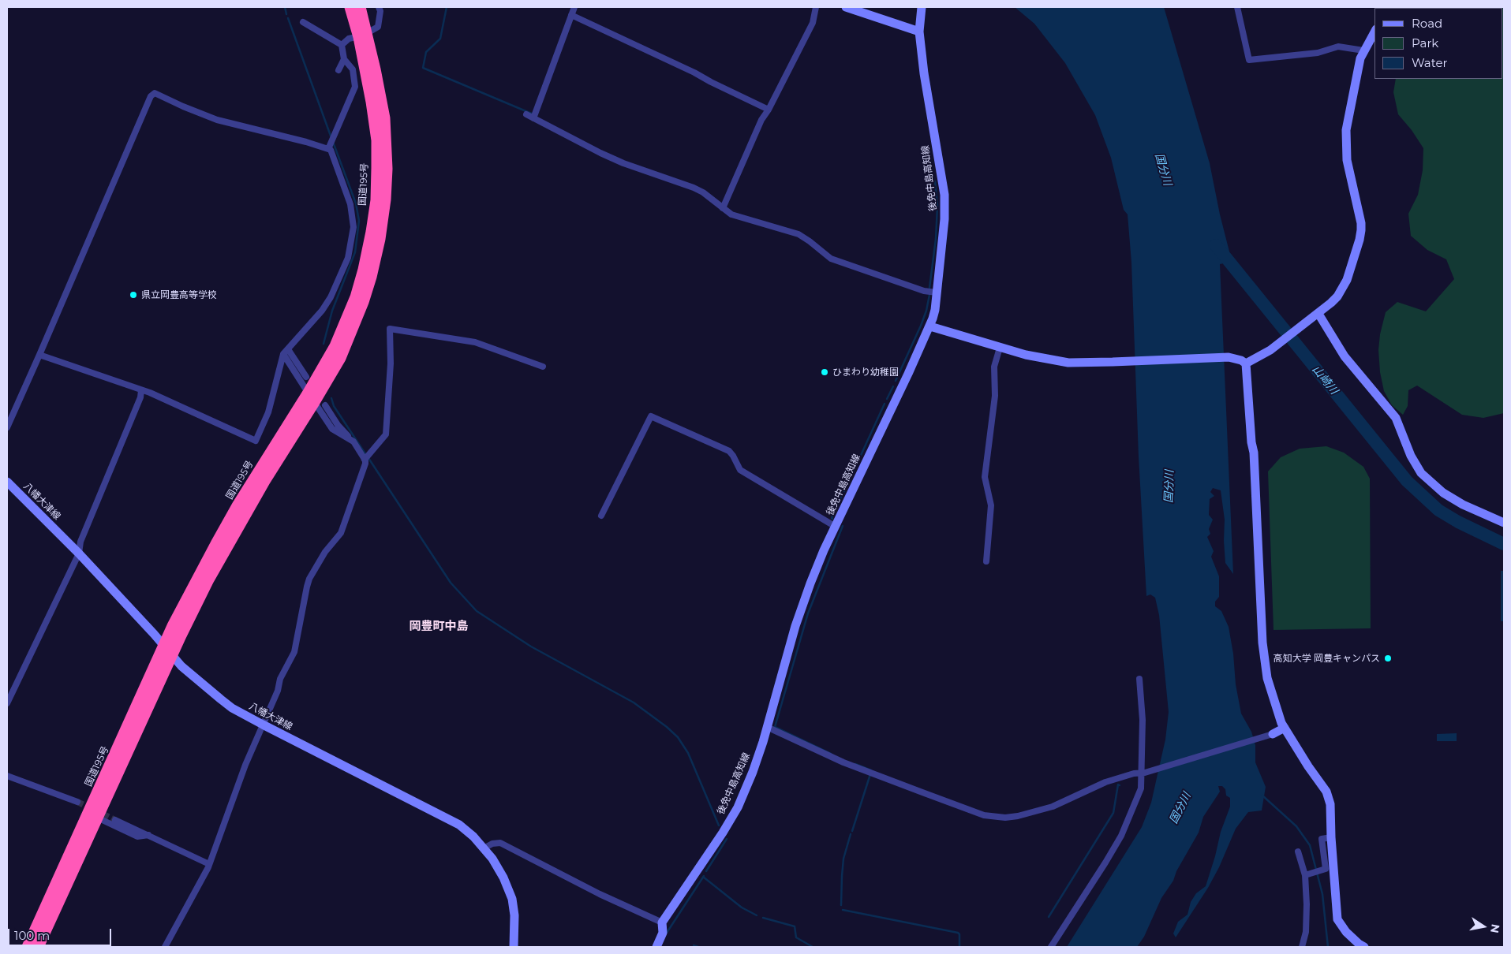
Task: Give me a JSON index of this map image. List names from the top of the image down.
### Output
{
  "streets": {
    "street": ["後免中島高知線", "八幡大津線"]
  },
  "districts": ["岡豊町中島"],
  "water": ["国分川", "山崎川"],
  "places": ["県立岡豊高等学校", "ひまわり幼稚園", "高知大学 岡豊キャンパス"],
  "legend": ["Road", "Park", "Water"],
  "scale_bar": "100 m",
  "north": "right"
}
